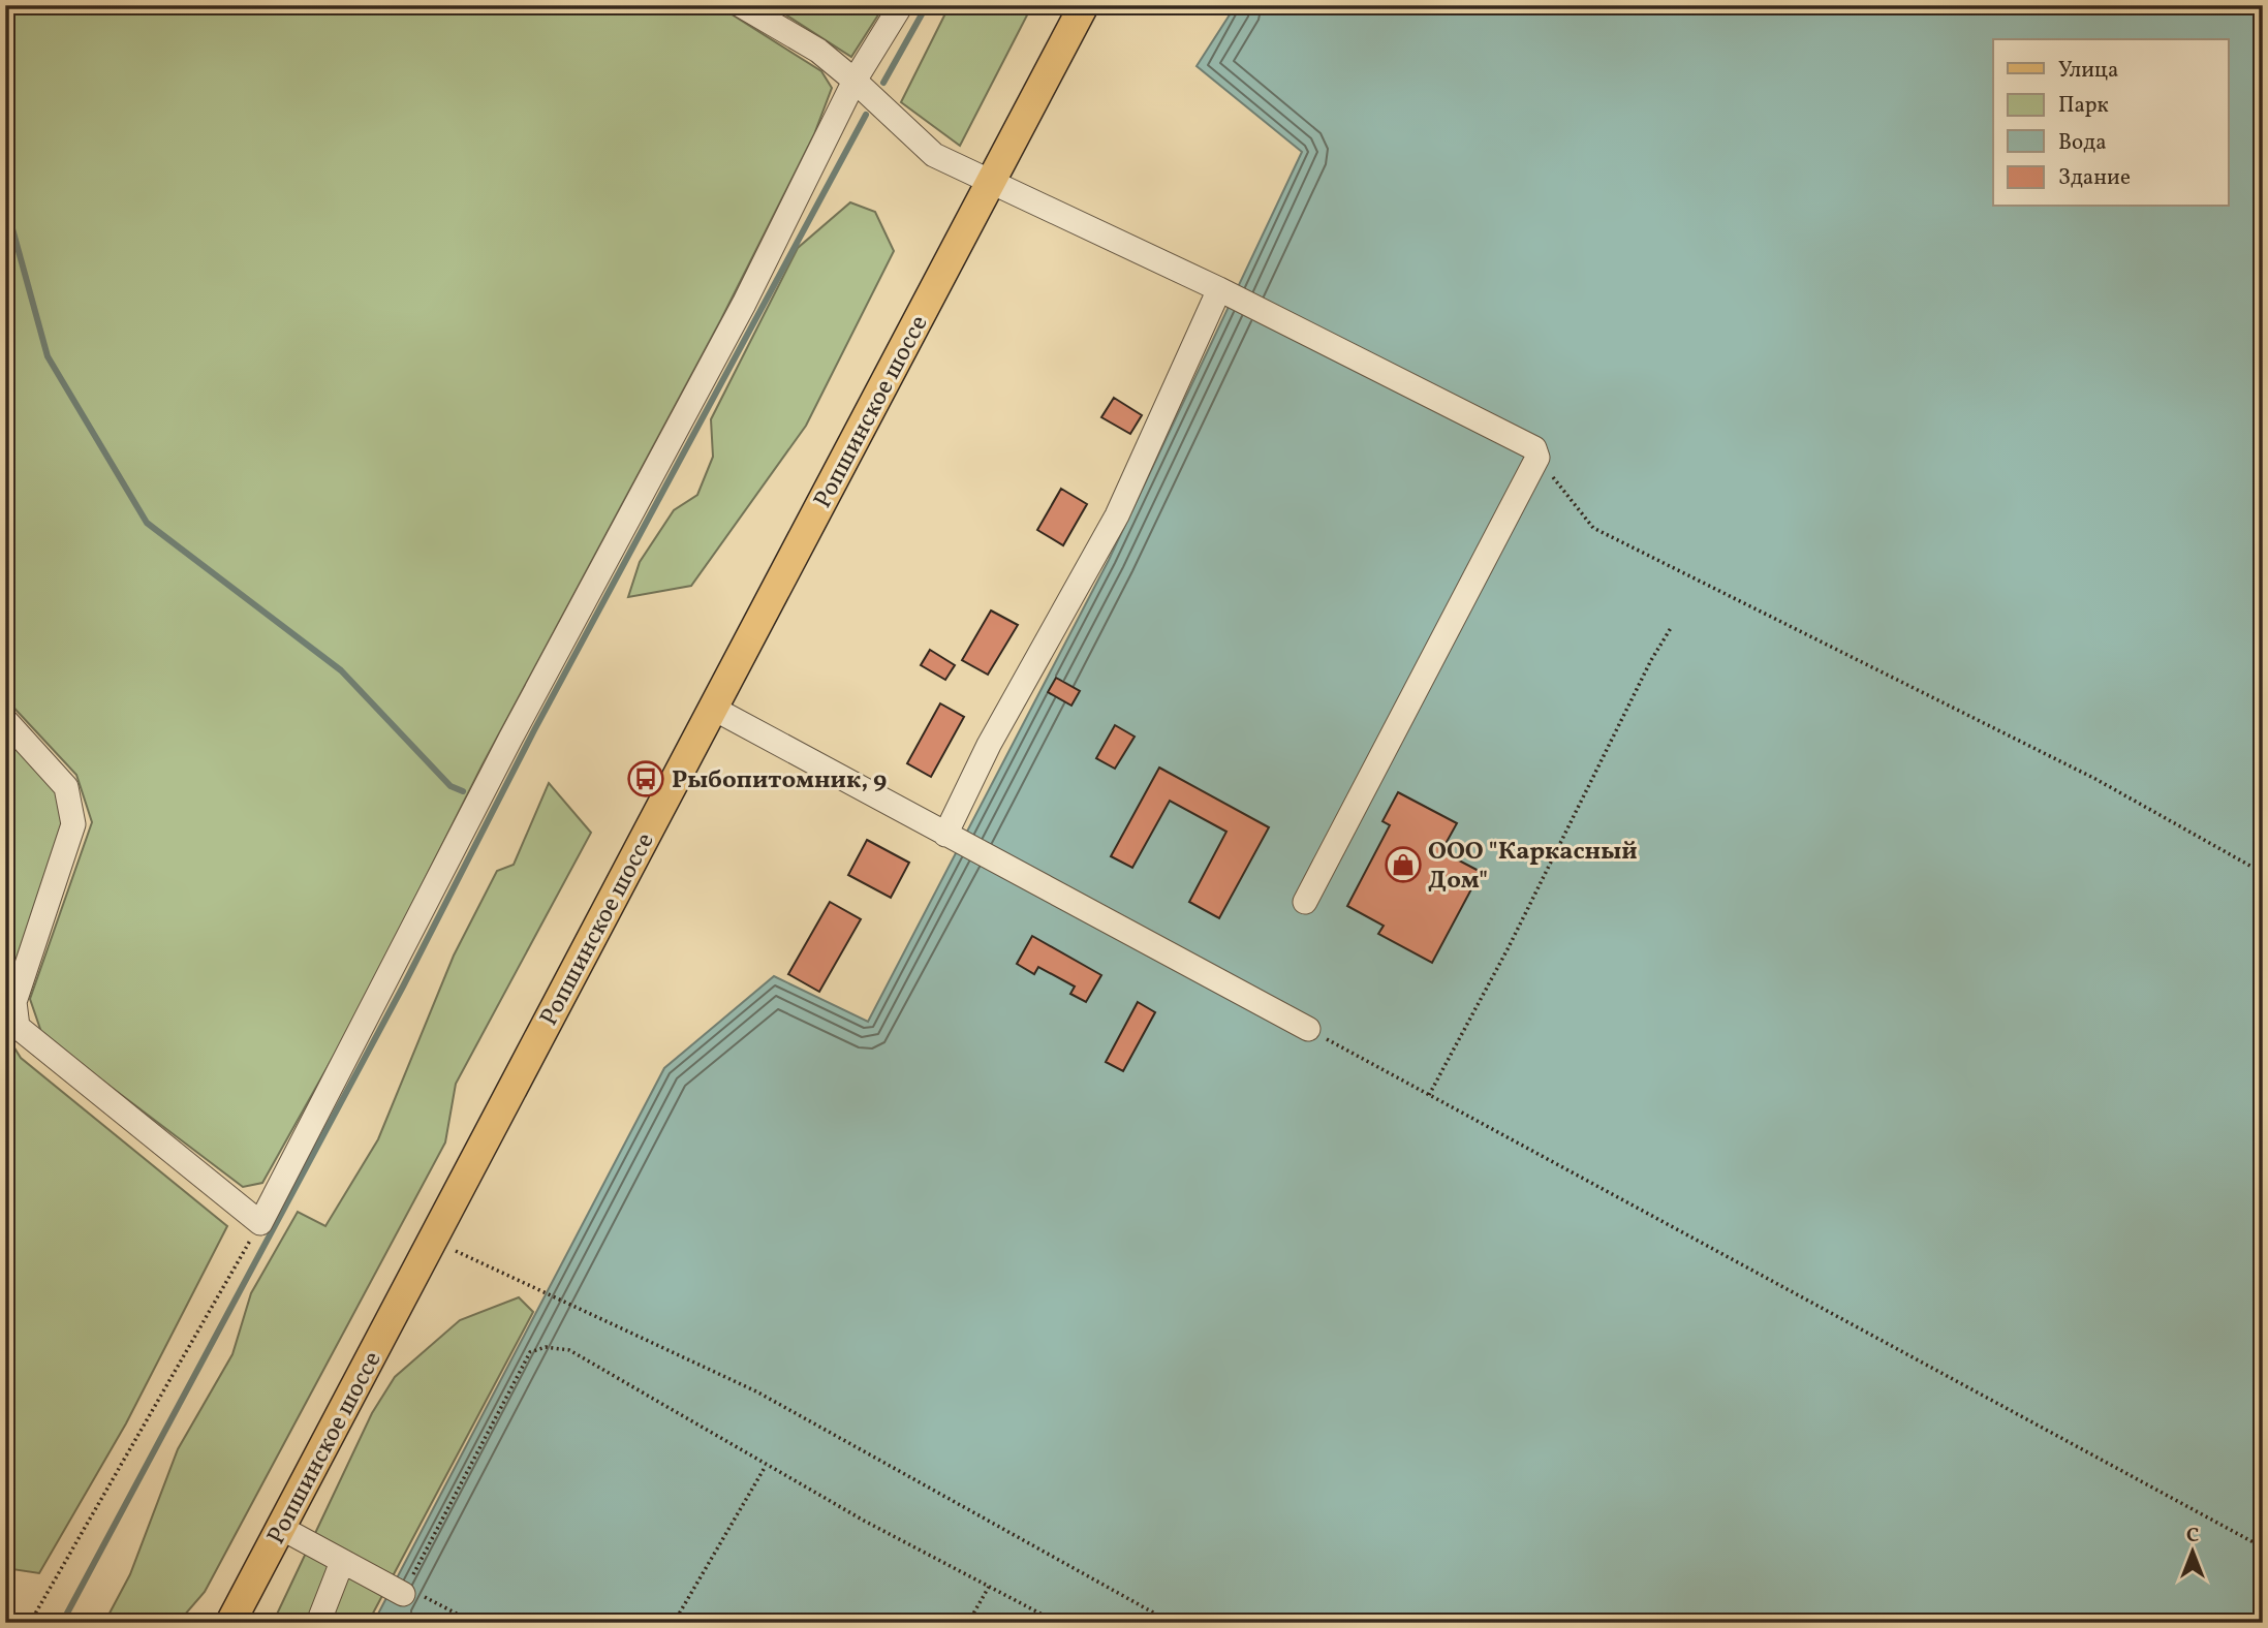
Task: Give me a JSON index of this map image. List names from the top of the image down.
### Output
{
  "streets": {
    "main road": ["Ропшинское шоссе"]
  },
  "places": {
    "bus stop": ["Рыбопитомник, 9"],
    "shop": ["ООО \"Каркасный Дом\""]
  },
  "legend": [
    "Улица",
    "Парк",
    "Вода",
    "Здание"
  ],
  "north": "top"
}
